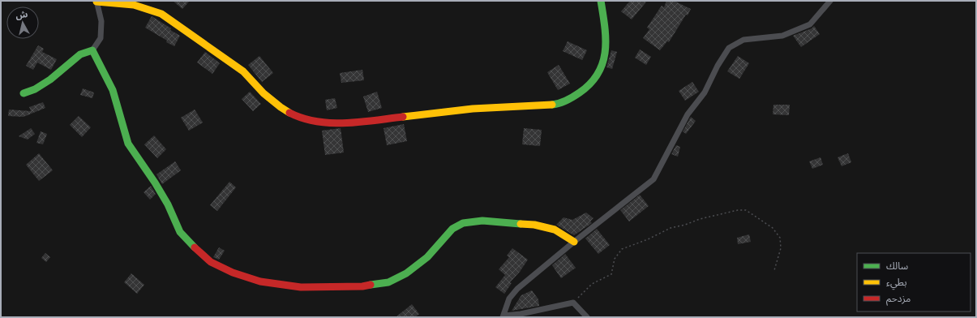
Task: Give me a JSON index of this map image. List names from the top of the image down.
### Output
{
  "legend": ["سالك", "بطيء", "مزدحم"],
  "north": "top"
}
